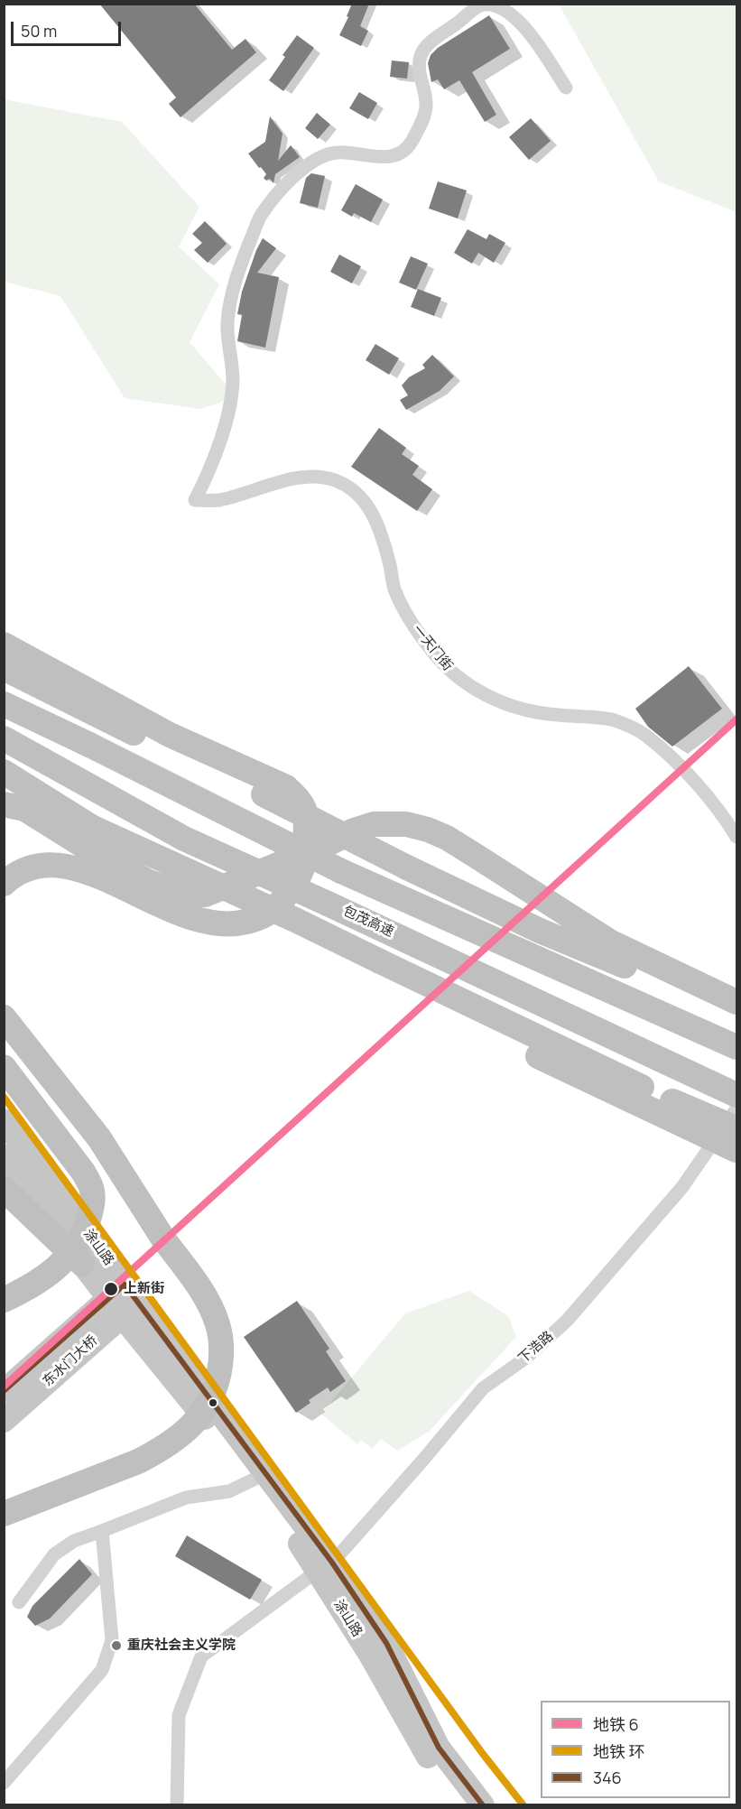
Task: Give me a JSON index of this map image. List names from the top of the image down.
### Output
{
  "streets": {
    "highway": ["包茂高速"],
    "main road": ["涂山路", "东水门大桥"],
    "street": ["一天门街", "下浩路"]
  },
  "crossings": [
    ["涂山路", "下浩路"],
    ["涂山路", "东水门大桥"]
  ],
  "places": ["上新街", "重庆社会主义学院"],
  "lines": ["metro line 6", "metro line 环", "transit line 346"],
  "legend": ["地铁 6", "地铁 环", "346"],
  "scale_bar": "50 m"
}
